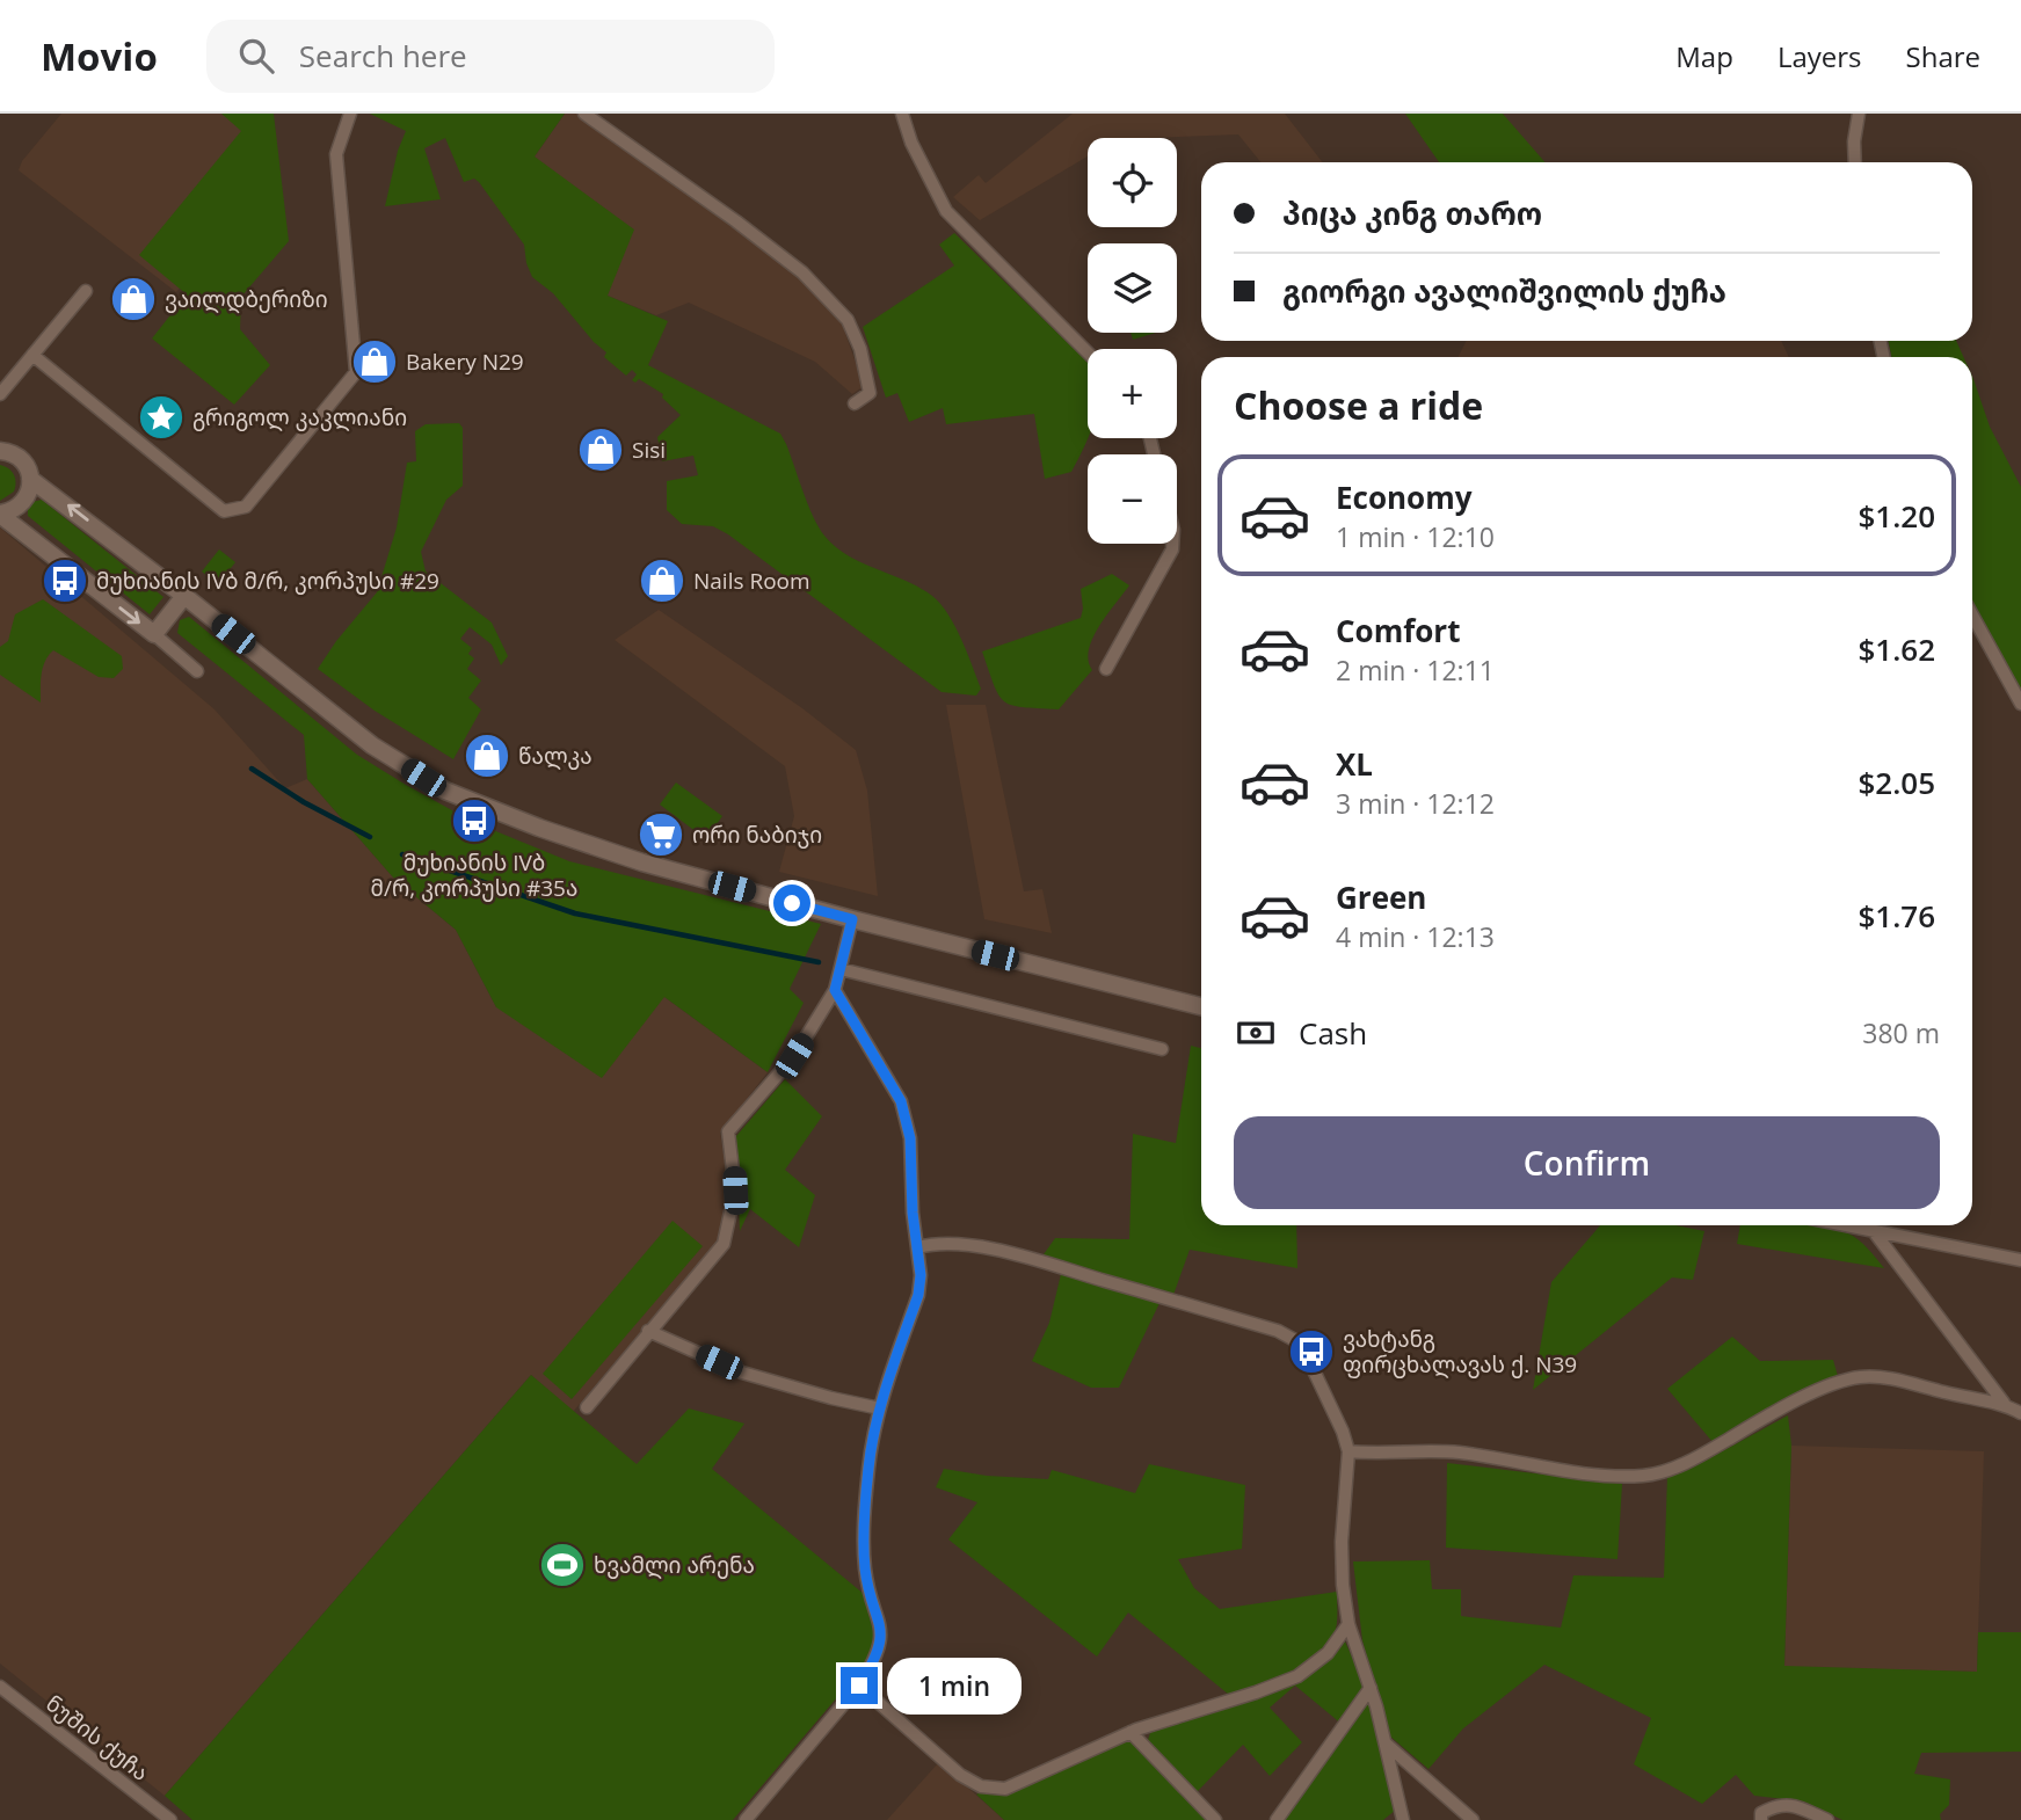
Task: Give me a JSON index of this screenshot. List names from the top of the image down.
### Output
{
  "streets": {
    "street": ["ნუშის ქუჩა"]
  },
  "places": {
    "shop": [
      "ვაილდბერიზი",
      "Bakery N29",
      "Sisi",
      "Nails Room",
      "წალკა"
    ],
    "place": ["გრიგოლ კაკლიანი"],
    "bus stop": ["მუხიანის IVბ მ/რ, კორპუსი #29", "მუხიანის IVბ მ/რ, კორპუსი #35ა", "ვახტანგ ფირცხალავას ქ. N39"],
    "supermarket": ["ორი ნაბიჯი"],
    "sports": ["ხვამლი არენა"]
  },
  "page": {
    "header": "Movio",
    "search": "Search here",
    "nav": ["Map", "Layers", "Share"],
    "map_buttons": ["+", "−"],
    "banner": ["პიცა კინგ თარო", "გიორგი ავალიშვილის ქუჩა"],
    "heading": "Choose a ride",
    "list": [
      {
        "name": "Economy",
        "note": "1 min · 12:10",
        "value": "$1.20"
      },
      {
        "name": "Comfort",
        "note": "2 min · 12:11",
        "value": "$1.62"
      },
      {
        "name": "XL",
        "note": "3 min · 12:12",
        "value": "$2.05"
      },
      {
        "name": "Green",
        "note": "4 min · 12:13",
        "value": "$1.76"
      }
    ],
    "pay": ["Cash", "380 m"],
    "buttons": "Confirm",
    "bubble": "1 min"
  }
}
